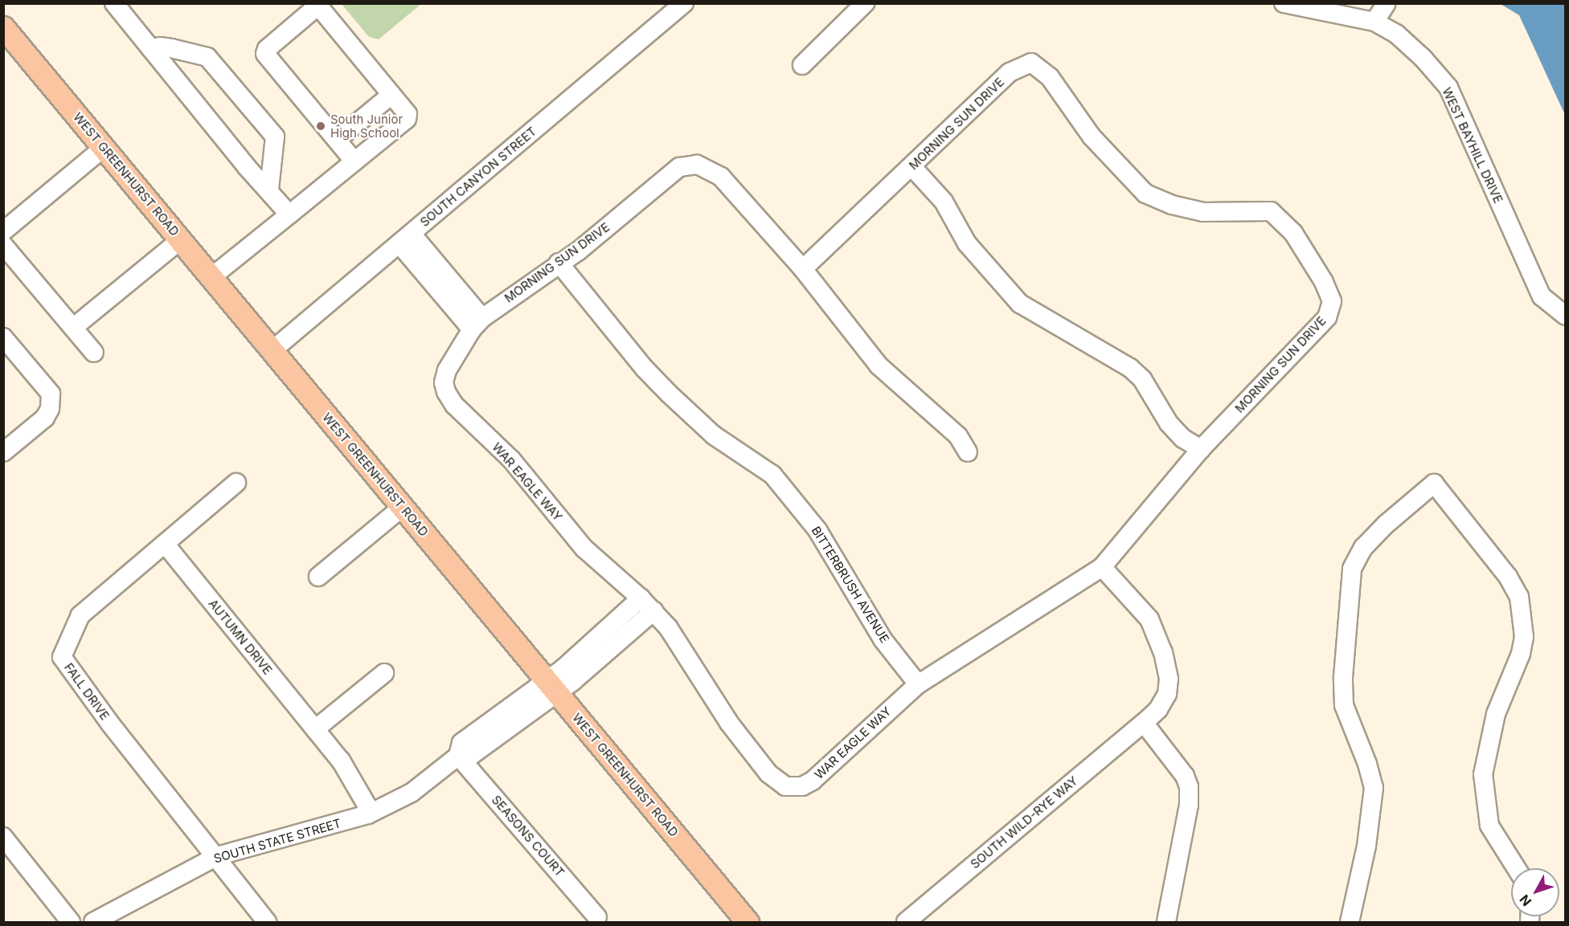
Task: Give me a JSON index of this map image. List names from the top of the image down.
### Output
{
  "streets": {
    "main road": ["WEST GREENHURST ROAD"],
    "street": [
      "MORNING SUN DRIVE",
      "WEST BAYHILL DRIVE",
      "SOUTH CANYON STREET",
      "WAR EAGLE WAY",
      "BITTERBRUSH AVENUE",
      "AUTUMN DRIVE",
      "FALL DRIVE",
      "SOUTH WILD-RYE WAY",
      "SEASONS COURT",
      "SOUTH STATE STREET"
    ]
  },
  "crossings": [
    ["MORNING SUN DRIVE", "WAR EAGLE WAY"],
    ["MORNING SUN DRIVE", "BITTERBRUSH AVENUE"],
    ["WEST GREENHURST ROAD", "SOUTH CANYON STREET"],
    ["WEST GREENHURST ROAD", "SOUTH STATE STREET"],
    ["WAR EAGLE WAY", "BITTERBRUSH AVENUE"],
    ["AUTUMN DRIVE", "FALL DRIVE"],
    ["AUTUMN DRIVE", "SOUTH STATE STREET"],
    ["FALL DRIVE", "SOUTH STATE STREET"],
    ["SEASONS COURT", "SOUTH STATE STREET"]
  ],
  "places": ["South Junior High School"],
  "north": "bottom left"
}
